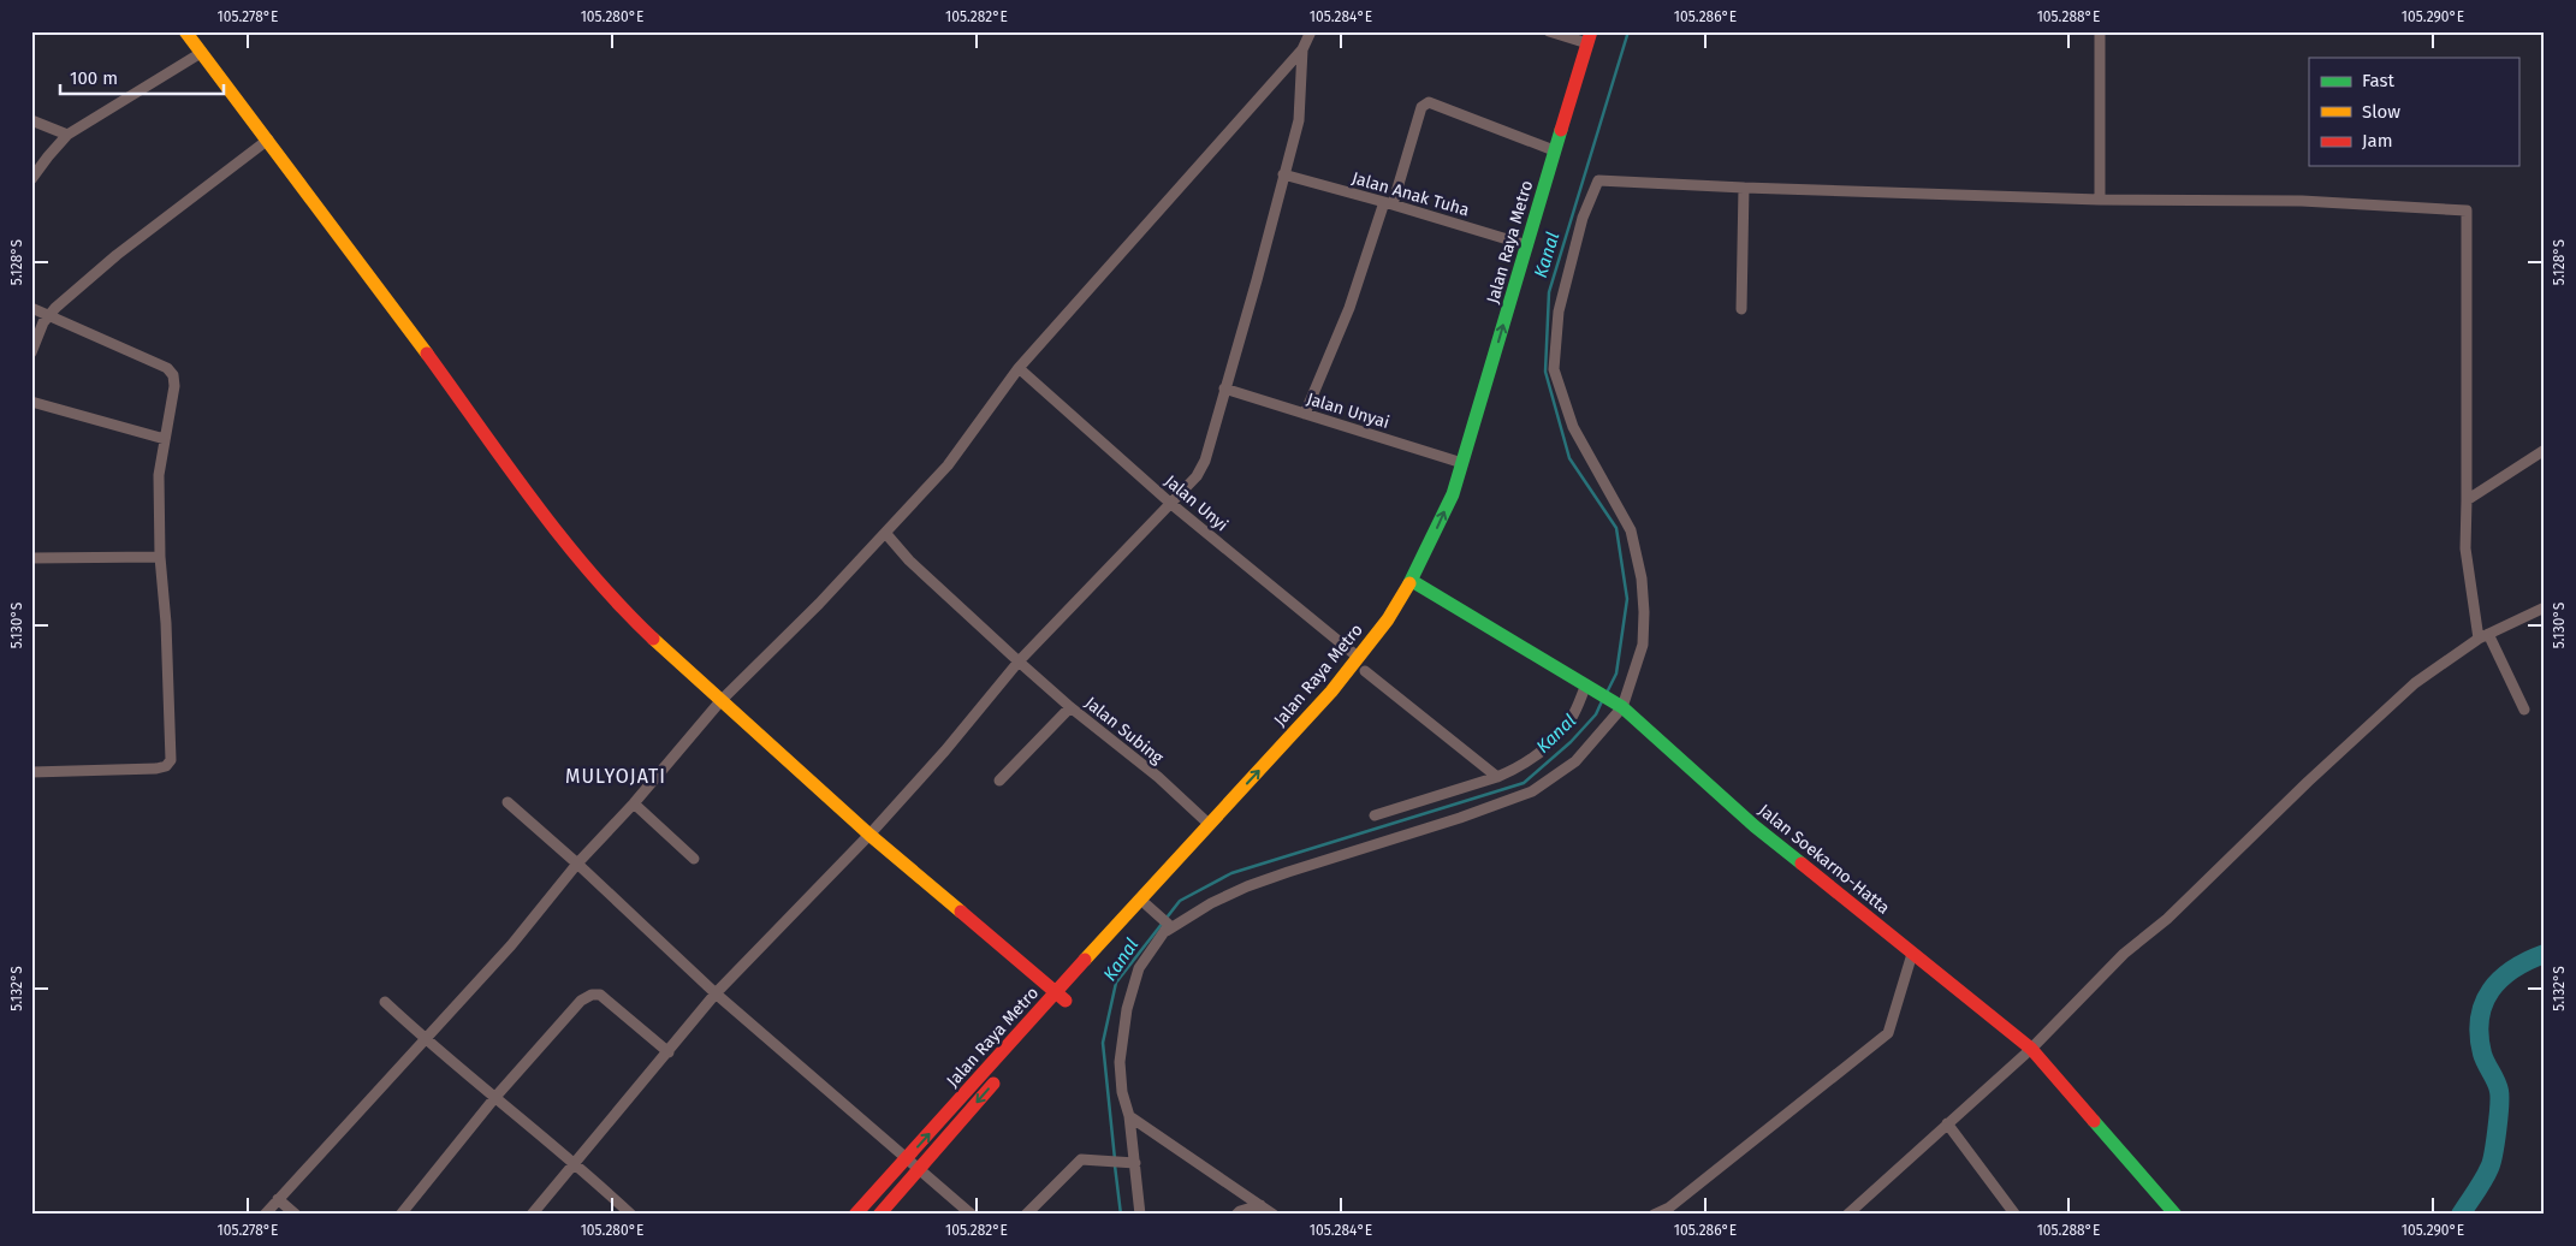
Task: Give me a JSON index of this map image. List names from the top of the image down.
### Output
{
  "streets": {
    "main road": ["Jalan Raya Metro", "Jalan Soekarno-Hatta"],
    "street": [
      "Jalan Anak Tuha",
      "Jalan Unyai",
      "Jalan Unyi",
      "Jalan Subing"
    ]
  },
  "crossings": [
    ["Jalan Anak Tuha", "Jalan Raya Metro"],
    ["Jalan Raya Metro", "Jalan Unyai"],
    ["Jalan Raya Metro", "Jalan Unyi"],
    ["Jalan Raya Metro", "Jalan Subing"],
    ["Jalan Raya Metro", "Jalan Soekarno-Hatta"]
  ],
  "districts": ["MULYOJATI"],
  "water": ["Kanal"],
  "legend": ["Fast", "Slow", "Jam"],
  "scale_bar": "100 m",
  "coordinates": [
    "105.278°E",
    "105.280°E",
    "105.282°E",
    "105.284°E",
    "105.286°E",
    "105.288°E",
    "105.290°E",
    "5.128°S",
    "5.130°S",
    "5.132°S"
  ]
}
